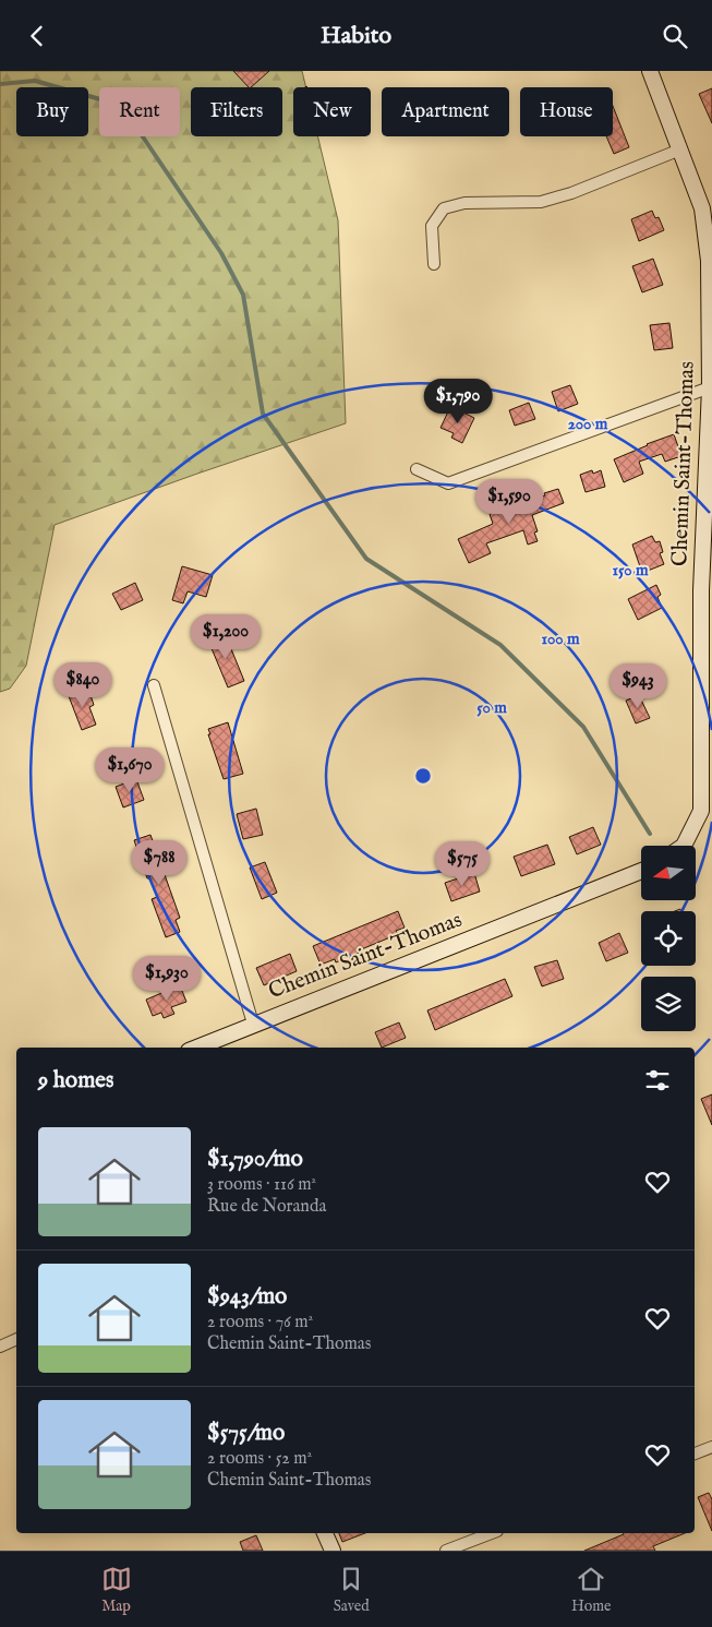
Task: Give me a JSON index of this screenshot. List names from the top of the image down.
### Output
{
  "streets": {
    "street": ["Chemin Saint-Thomas"]
  },
  "north": "left",
  "page": {
    "header": "Habito",
    "chip": [
      "Buy",
      "Rent",
      "Filters",
      "New",
      "Apartment",
      "House"
    ],
    "price": [
      "$1,790",
      "$1,590",
      "$1,200",
      "$840",
      "$943",
      "$1,670",
      "$788",
      "$575",
      "$1,930"
    ],
    "heading": "9 homes",
    "list": [
      {
        "name": "$1,790/mo",
        "note": "3 rooms · 116 m² · Rue de Noranda"
      },
      {
        "name": "$943/mo",
        "note": "2 rooms · 76 m² · Chemin Saint-Thomas"
      },
      {
        "name": "$575/mo",
        "note": "2 rooms · 52 m² · Chemin Saint-Thomas"
      }
    ],
    "tabs": ["Map", "Saved", "Home"]
  },
  "rings": [
    "200 m",
    "150 m",
    "100 m",
    "50 m"
  ]
}
